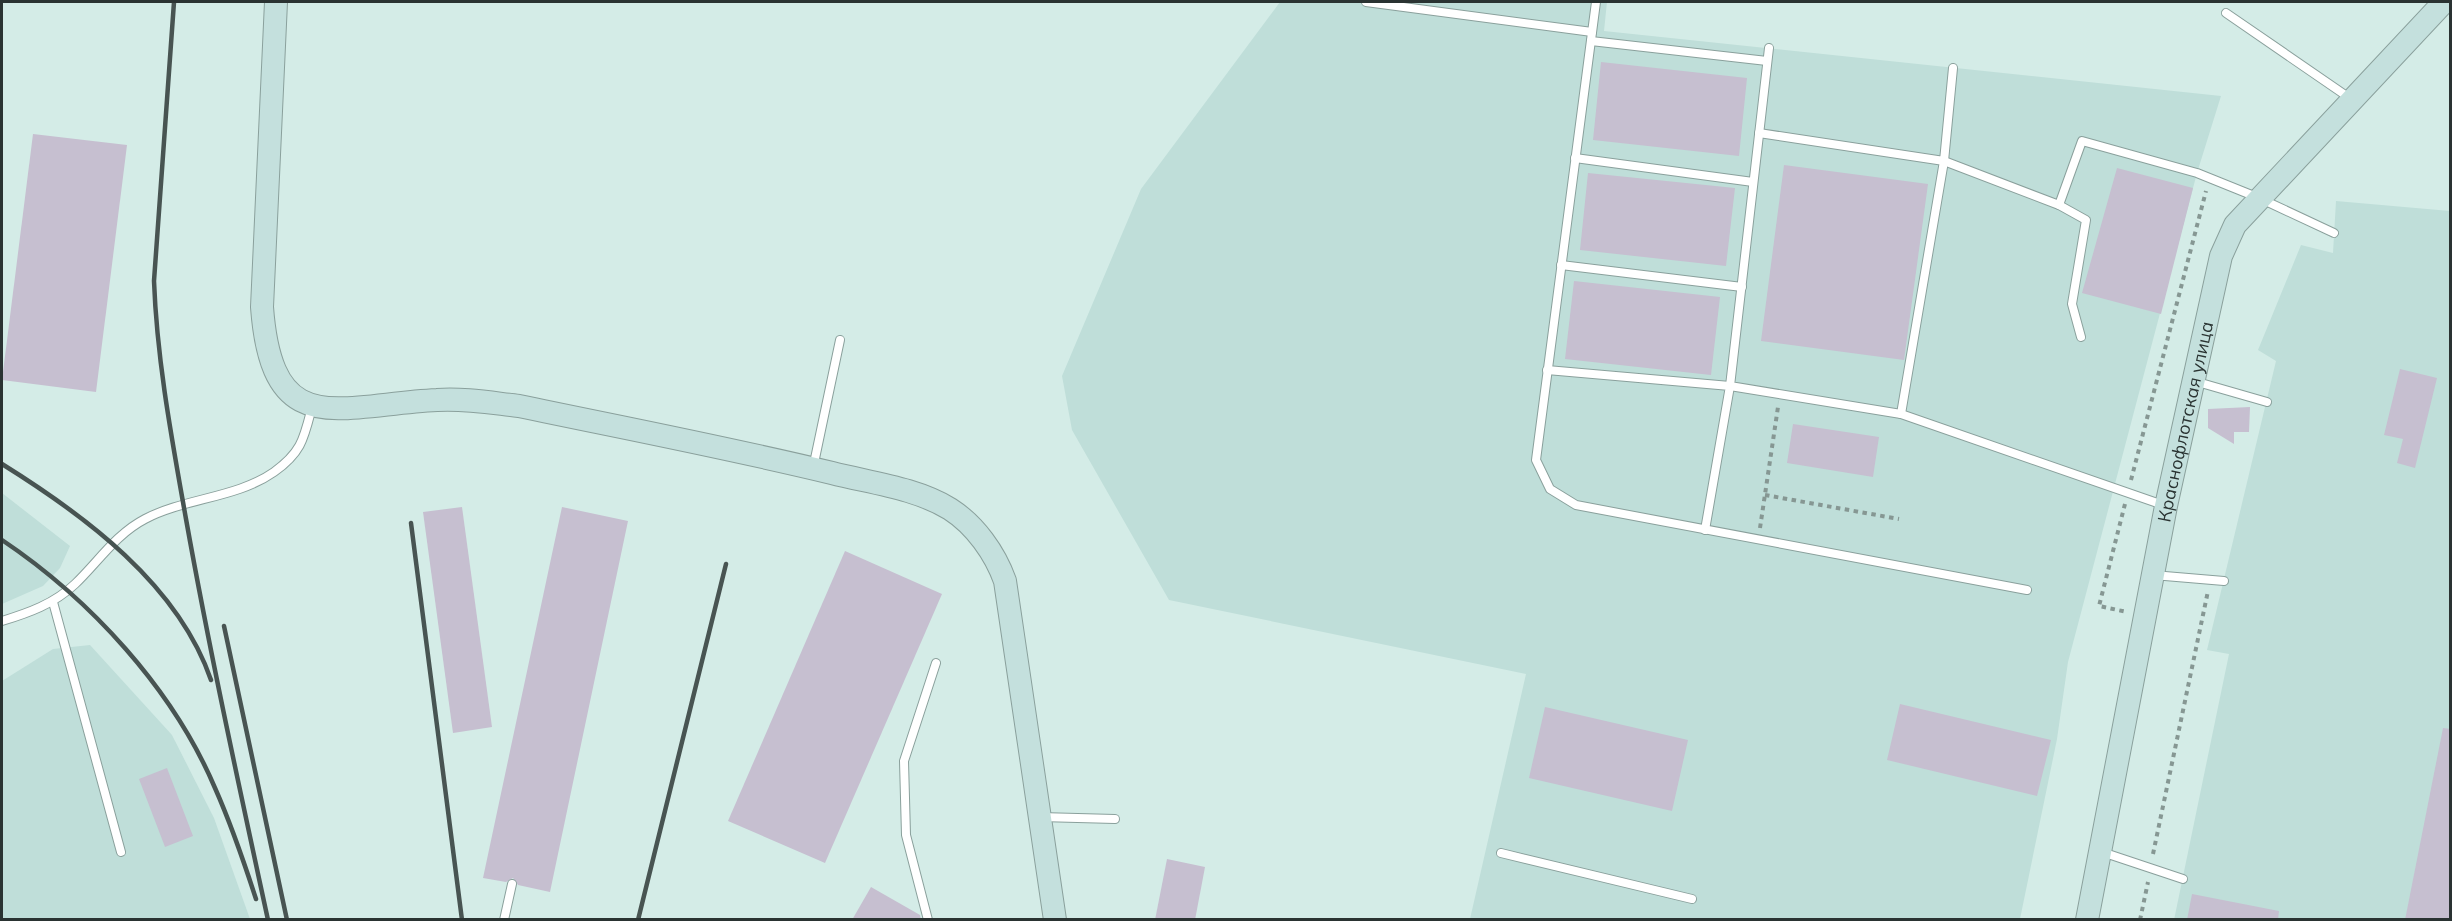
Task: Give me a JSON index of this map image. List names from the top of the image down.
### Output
{
  "streets": {
    "street": ["Краснофлотская улица"]
  }
}
